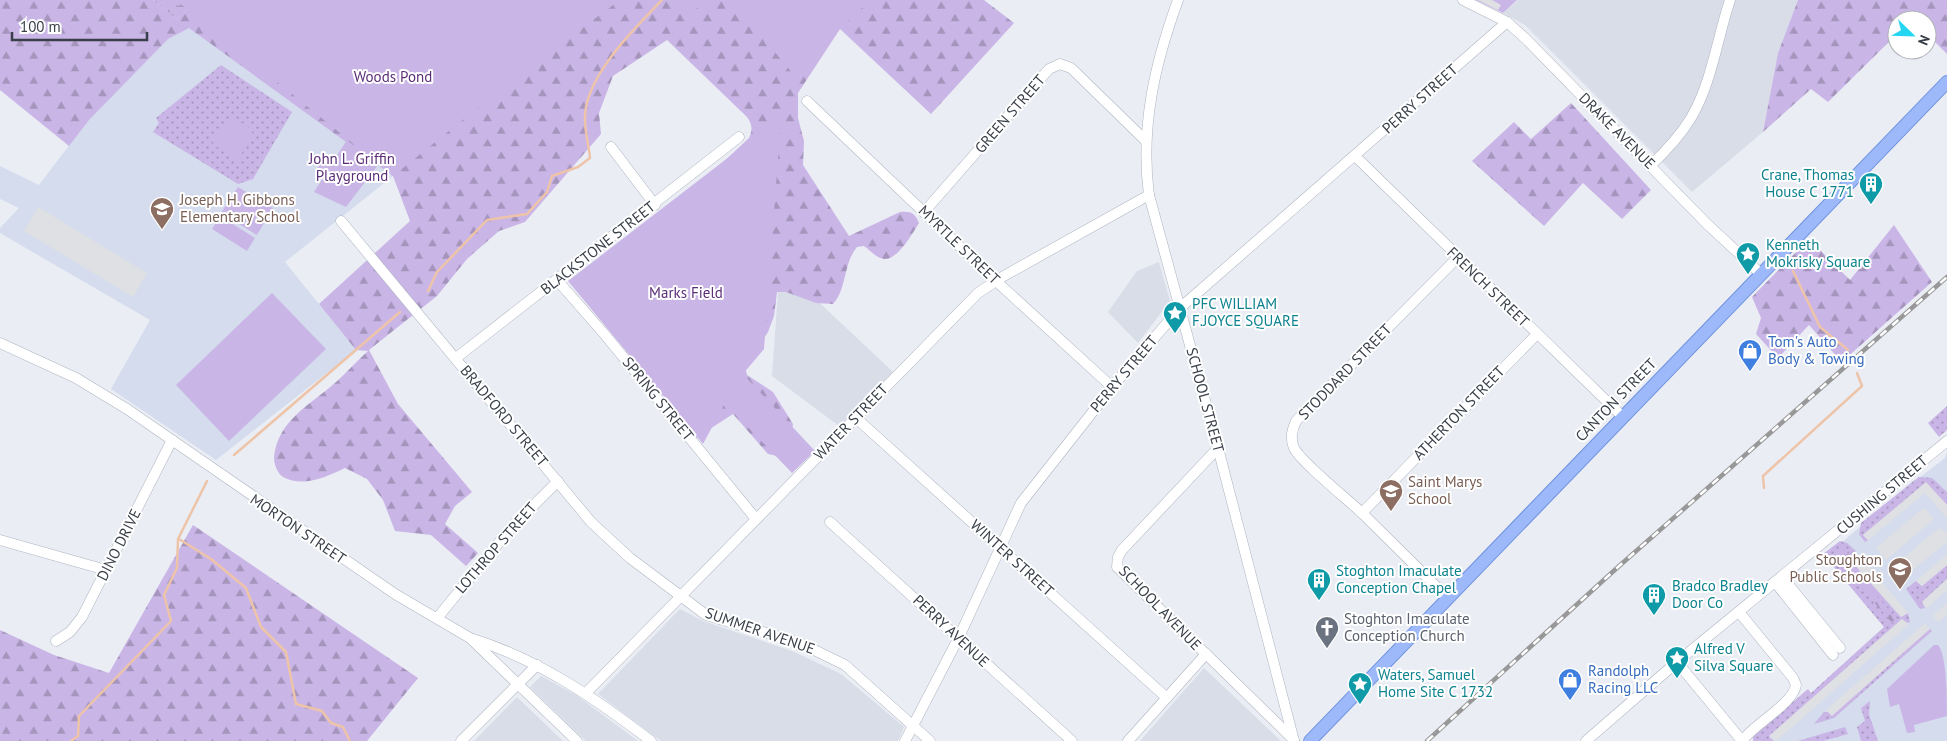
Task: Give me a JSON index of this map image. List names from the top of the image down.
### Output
{
  "streets": {
    "main road": ["CANTON STREET"],
    "street": [
      "PERRY STREET",
      "GREEN STREET",
      "DRAKE AVENUE",
      "MYRTLE STREET",
      "BLACKSTONE STREET",
      "FRENCH STREET",
      "STODDARD STREET",
      "SPRING STREET",
      "SCHOOL STREET",
      "ATHERTON STREET",
      "BRADFORD STREET",
      "WATER STREET",
      "CUSHING STREET",
      "MORTON STREET",
      "DINO DRIVE",
      "LOTHROP STREET",
      "WINTER STREET",
      "SCHOOL AVENUE",
      "SUMMER AVENUE",
      "PERRY AVENUE"
    ]
  },
  "crossings": [
    ["PERRY STREET", "DRAKE AVENUE"],
    ["PERRY STREET", "MYRTLE STREET"],
    ["PERRY STREET", "FRENCH STREET"],
    ["PERRY STREET", "SCHOOL STREET"],
    ["PERRY STREET", "WINTER STREET"],
    ["PERRY STREET", "SUMMER AVENUE"],
    ["PERRY STREET", "PERRY AVENUE"],
    ["GREEN STREET", "MYRTLE STREET"],
    ["GREEN STREET", "SCHOOL STREET"],
    ["DRAKE AVENUE", "CANTON STREET"],
    ["MYRTLE STREET", "WATER STREET"],
    ["BLACKSTONE STREET", "SPRING STREET"],
    ["BLACKSTONE STREET", "BRADFORD STREET"],
    ["FRENCH STREET", "STODDARD STREET"],
    ["FRENCH STREET", "CANTON STREET"],
    ["FRENCH STREET", "ATHERTON STREET"],
    ["STODDARD STREET", "ATHERTON STREET"],
    ["SPRING STREET", "WATER STREET"],
    ["SCHOOL STREET", "WATER STREET"],
    ["SCHOOL STREET", "SCHOOL AVENUE"],
    ["BRADFORD STREET", "WATER STREET"],
    ["BRADFORD STREET", "LOTHROP STREET"],
    ["BRADFORD STREET", "SUMMER AVENUE"],
    ["WATER STREET", "WINTER STREET"],
    ["WATER STREET", "SUMMER AVENUE"],
    ["MORTON STREET", "DINO DRIVE"],
    ["MORTON STREET", "LOTHROP STREET"]
  ],
  "parks": ["Woods Pond", "John L. Griffin Playground", "Marks Field"],
  "places": {
    "building": ["Crane, Thomas House C 1771", "Stoghton Imaculate Conception Chapel", "Bradco Bradley Door Co"],
    "school or university": ["Joseph H. Gibbons Elementary School", "Saint Marys School", "Stoughton Public Schools"],
    "place": [
      "Kenneth Mokrisky Square",
      "PFC WILLIAM F.JOYCE SQUARE",
      "Alfred V Silva Square",
      "Waters, Samuel Home Site C 1732"
    ],
    "shop": ["Tom's Auto Body & Towing", "Randolph Racing LLC"],
    "church": ["Stoghton Imaculate Conception Church"]
  },
  "scale_bar": "100 m",
  "north": "bottom right"
}
